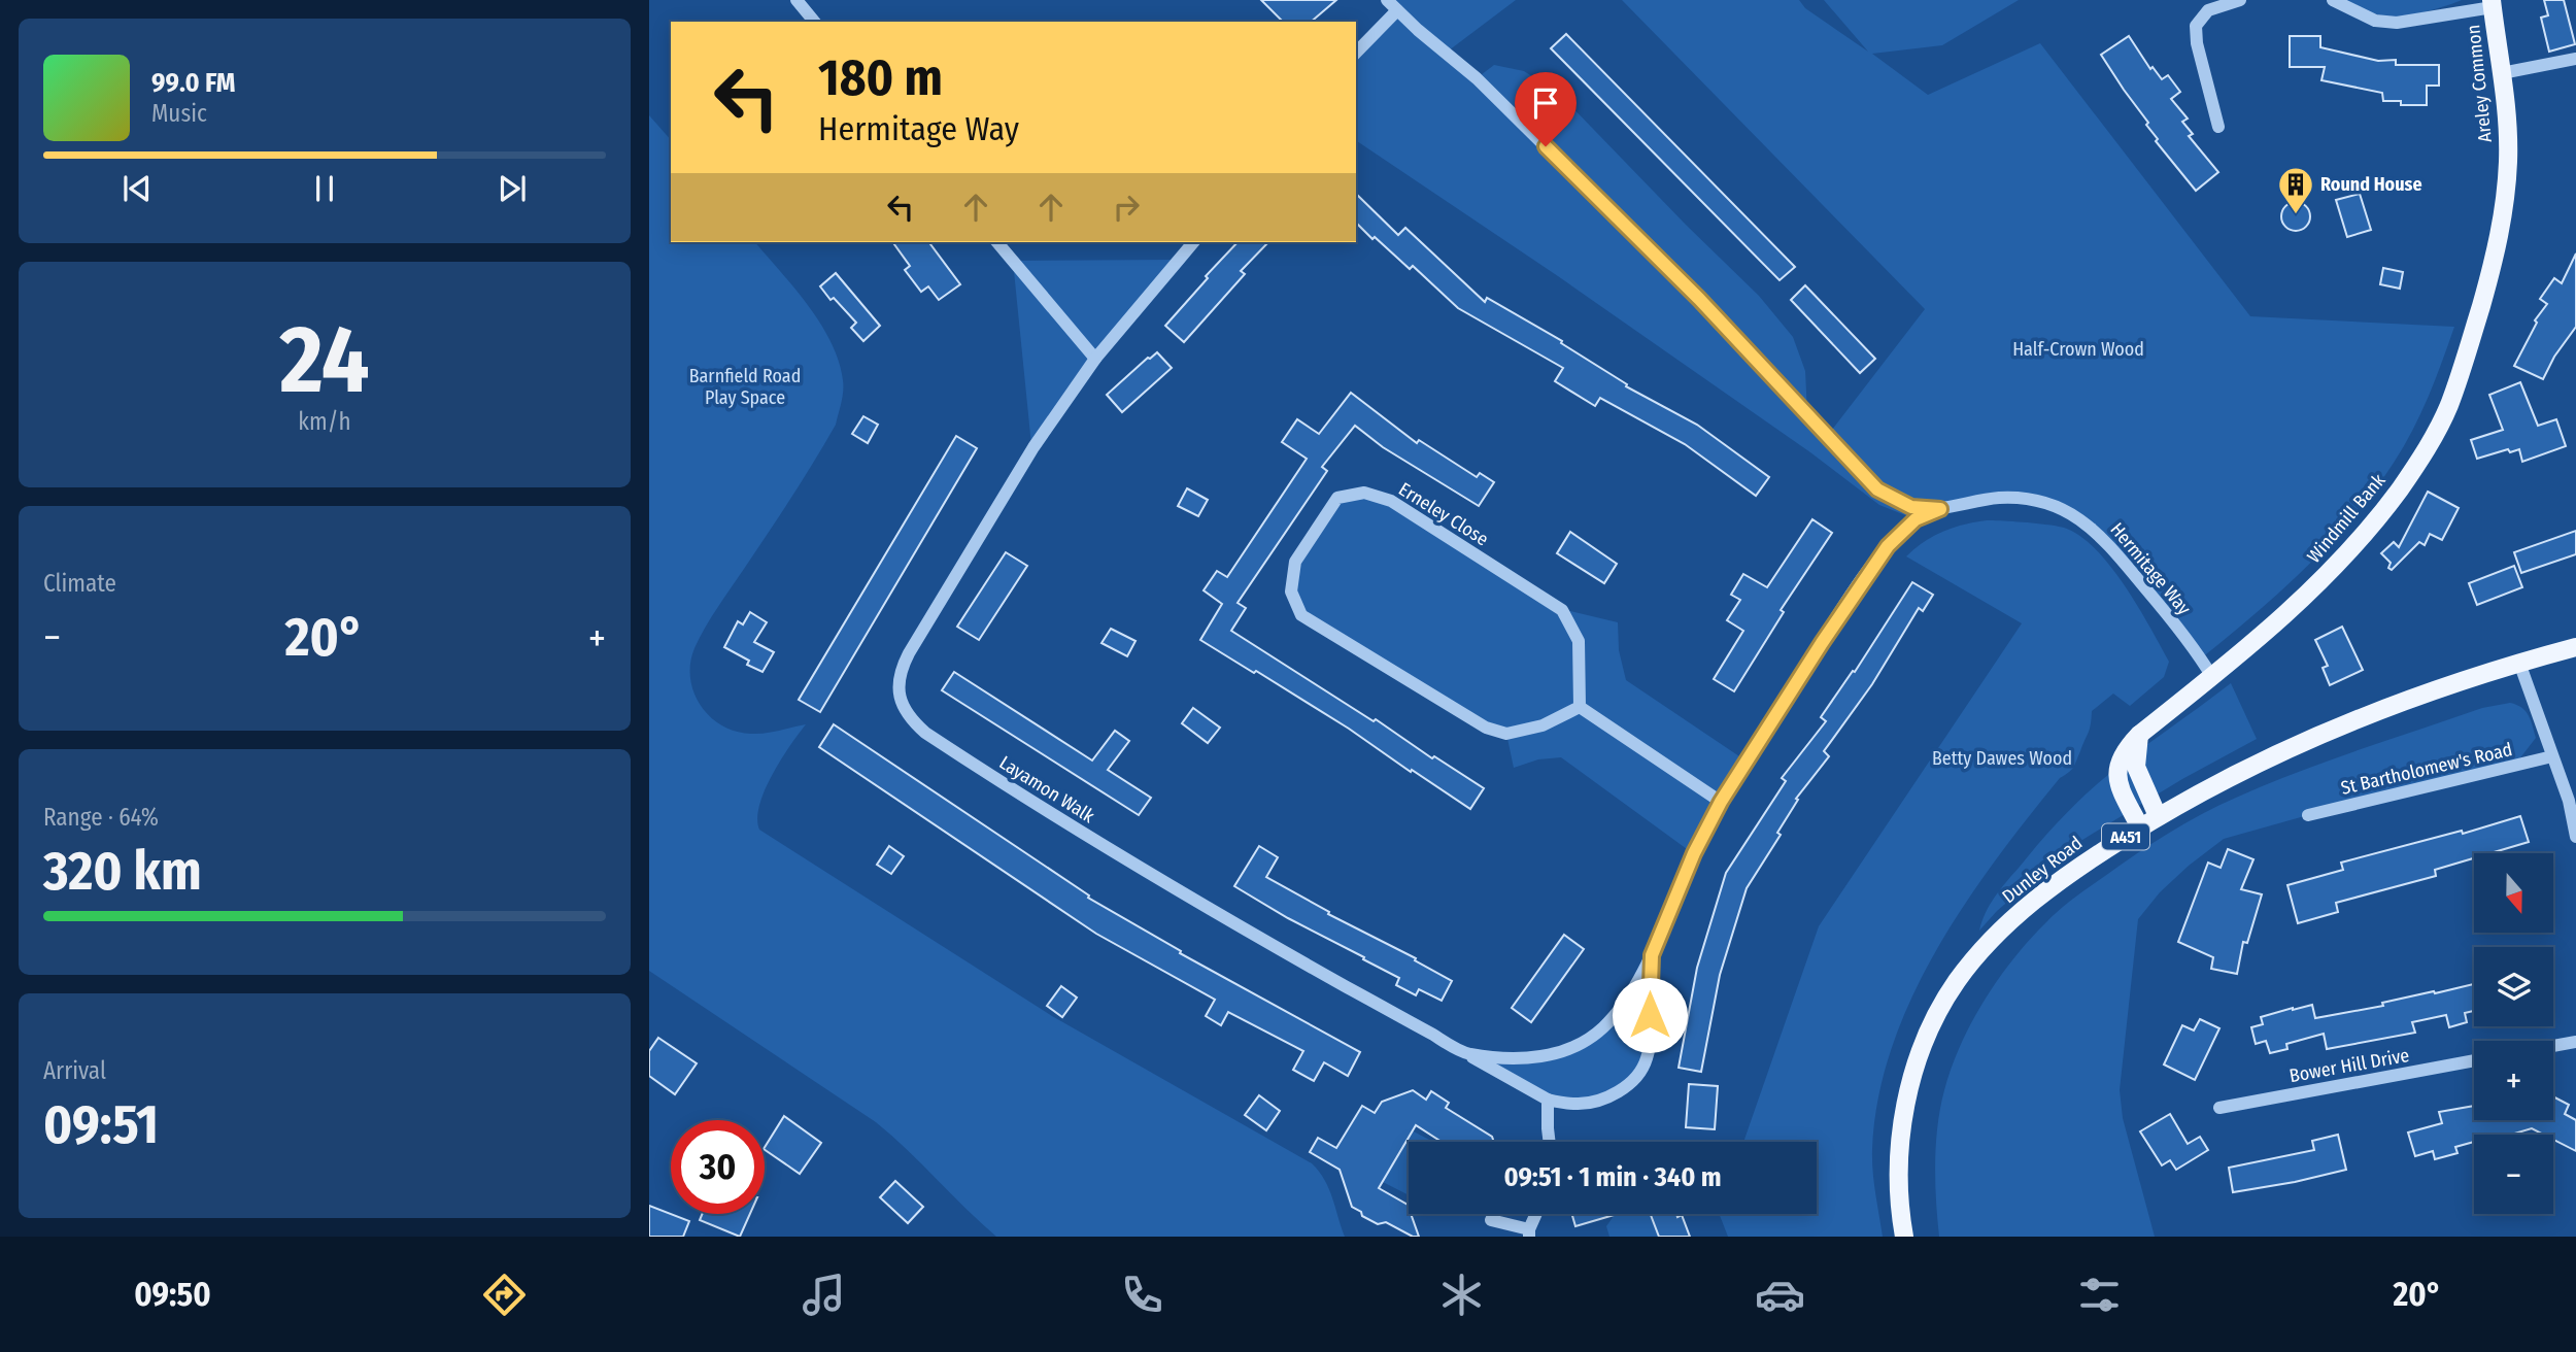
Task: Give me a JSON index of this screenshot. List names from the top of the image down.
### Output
{
  "streets": {
    "main road": [
      "Areley Common",
      "Windmill Bank",
      "A451",
      "Dunley Road"
    ],
    "street": [
      "Erneley Close",
      "Hermitage Way",
      "St Bartholomew's Road",
      "Layamon Walk",
      "Bower Hill Drive"
    ]
  },
  "crossings": [
    ["Areley Common", "Windmill Bank"],
    ["Windmill Bank", "Hermitage Way"],
    ["Hermitage Way", "Layamon Walk"]
  ],
  "parks": ["Half-Crown Wood", "Barnfield Road Play Space", "Betty Dawes Wood"],
  "places": {
    "building": ["Round House"]
  },
  "north": "bottom",
  "page": {
    "turn": ["180 m", "Hermitage Way"],
    "song": ["99.0 FM", "Music"],
    "tile": [
      ["24", "km/h"],
      "Climate",
      ["Range · 64%", "320 km"],
      ["Arrival", "09:51"]
    ],
    "heat": ["−", "20°", "+"],
    "map_buttons": ["+", "−"],
    "limit": "30",
    "trip": "09:51 · 1 min · 340 m",
    "tabs": ["09:50", "20°"]
  }
}
